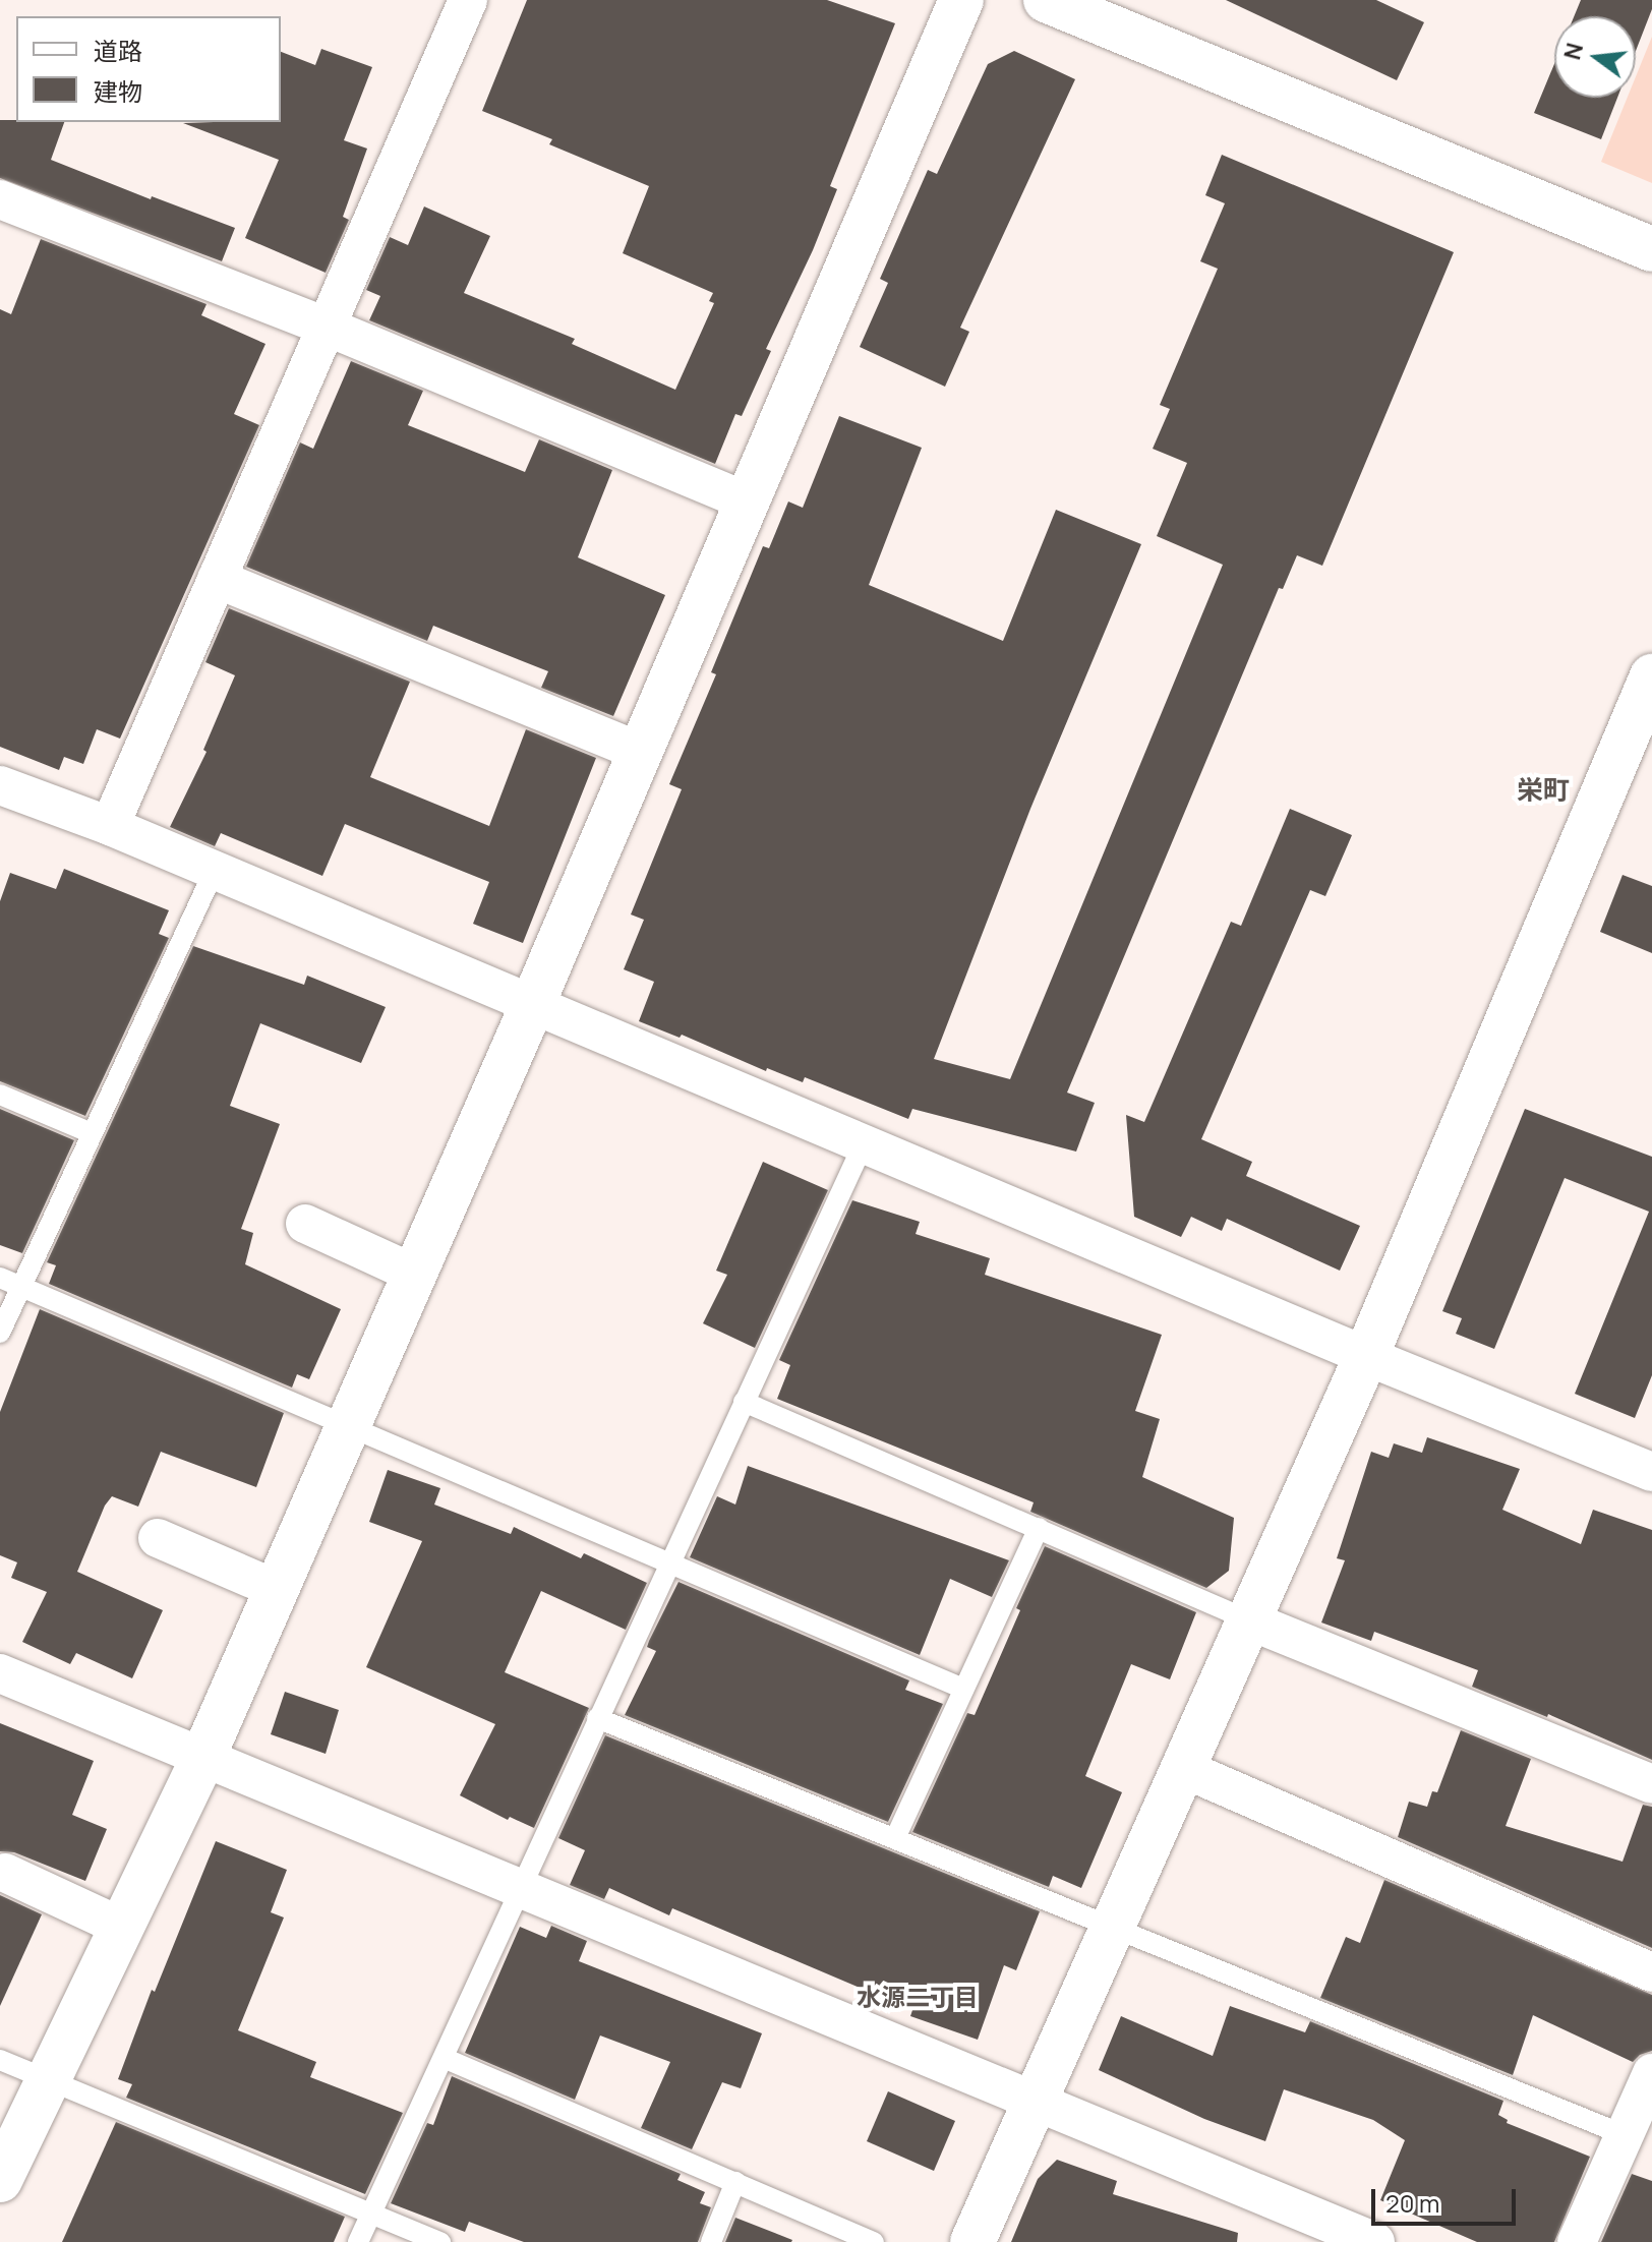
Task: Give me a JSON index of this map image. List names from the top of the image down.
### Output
{
  "districts": ["栄町", "水源二丁目"],
  "legend": ["道路", "建物"],
  "scale_bar": "20 m",
  "north": "left"
}
